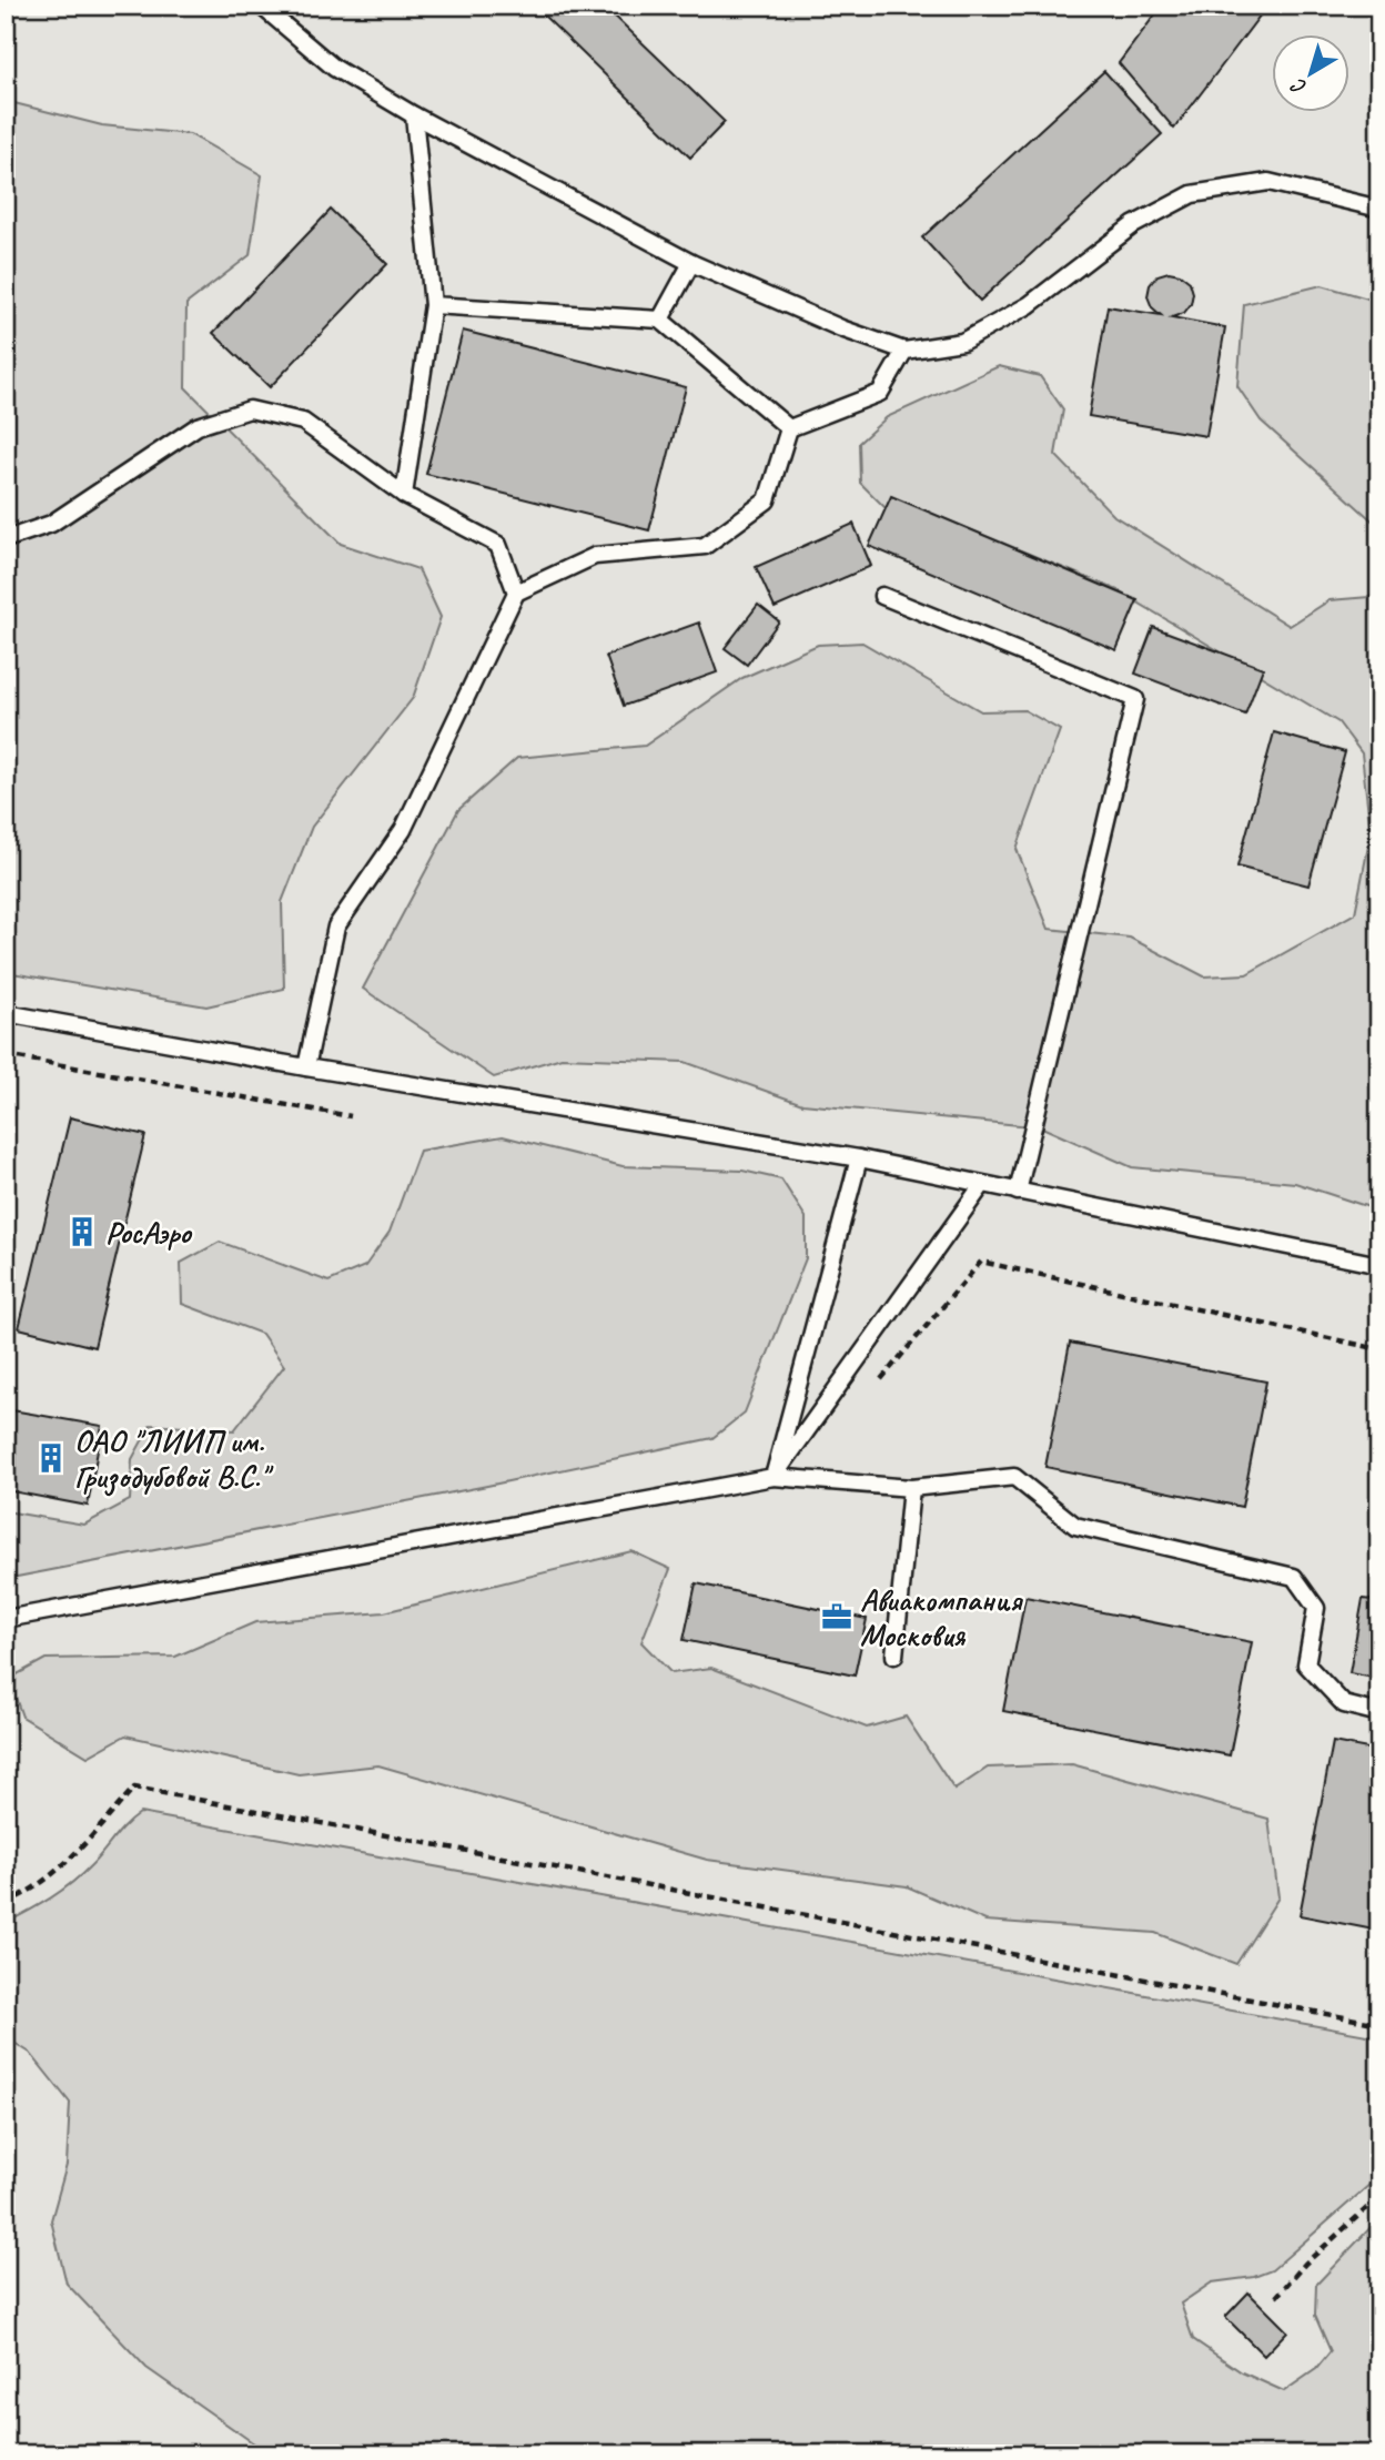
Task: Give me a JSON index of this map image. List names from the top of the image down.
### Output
{
  "places": {
    "building": ["РосАэро", "ОАО \"ЛИИП им. Гризодубовой В.С.\""],
    "office": ["Авиакомпания Московия"]
  },
  "north": "bottom left"
}
